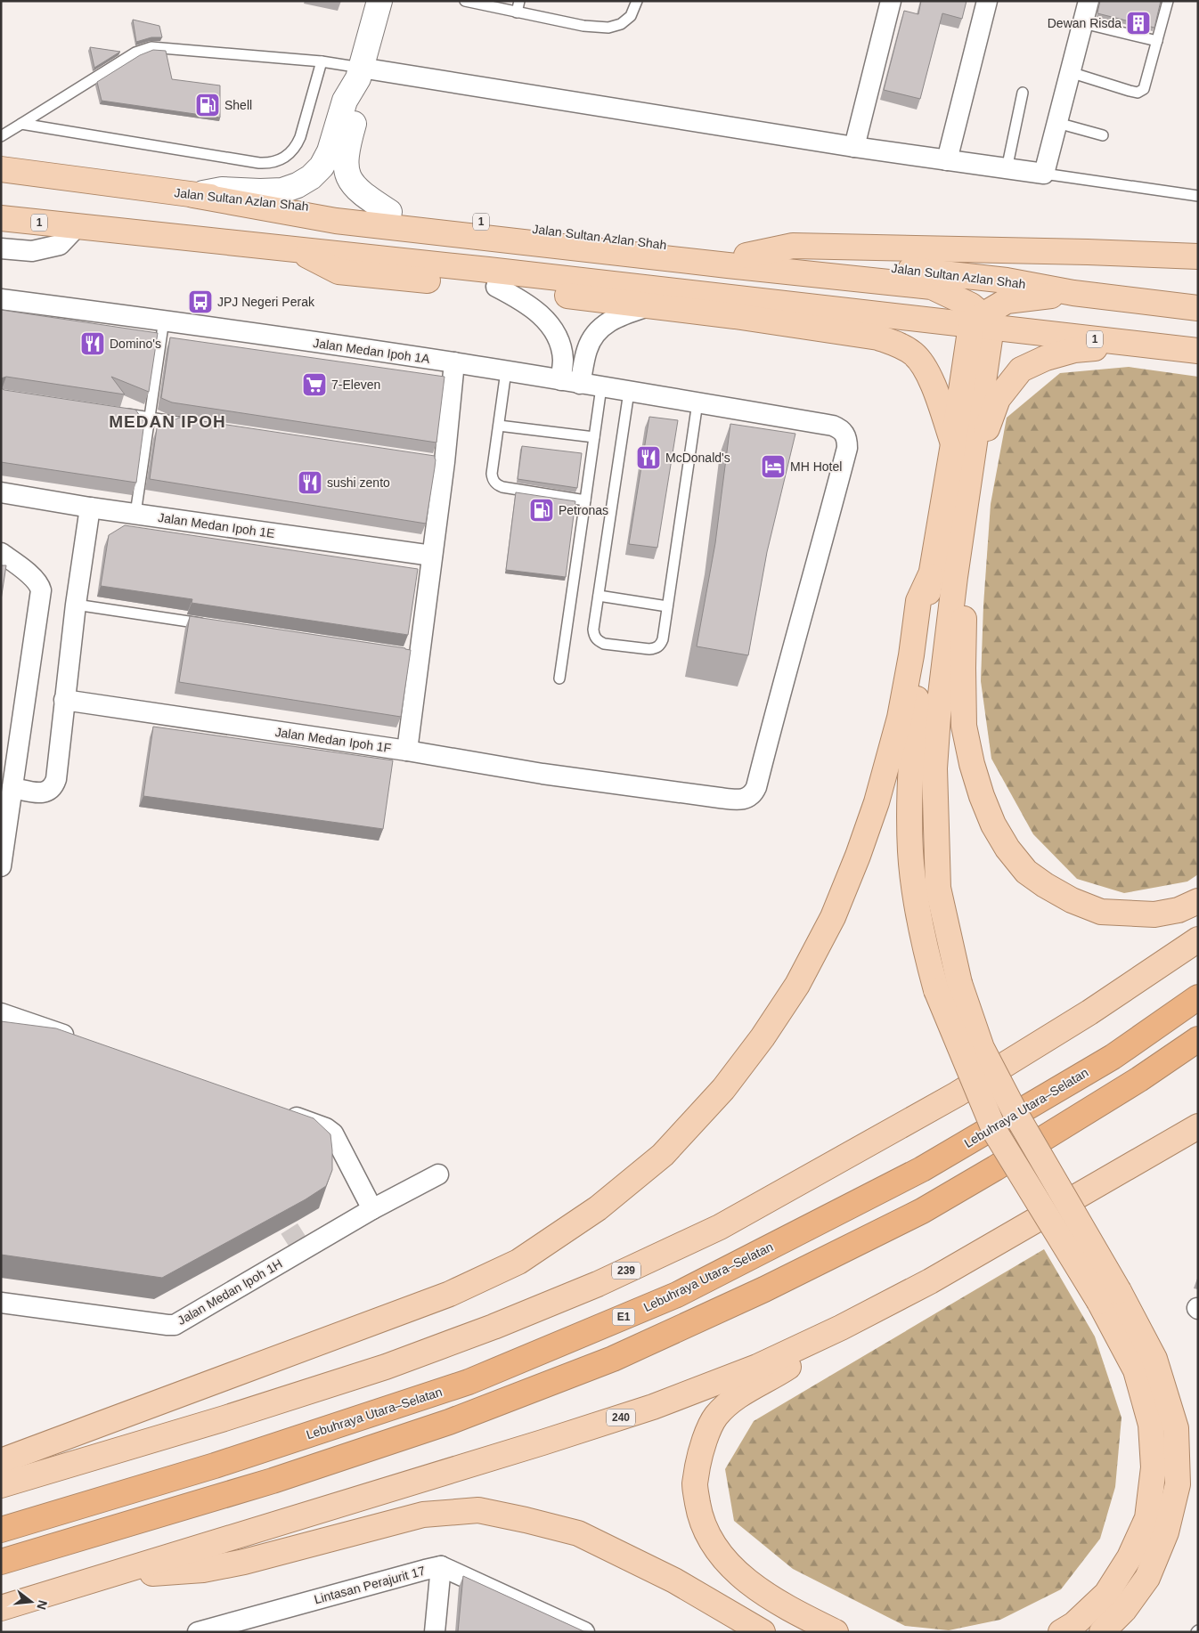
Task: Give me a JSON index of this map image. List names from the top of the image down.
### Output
{
  "streets": {
    "highway": ["Lebuhraya Utara–Selatan", "E1"],
    "main road": [
      "Jalan Sultan Azlan Shah",
      "1",
      "239",
      "240"
    ],
    "street": [
      "Jalan Medan Ipoh 1A",
      "Jalan Medan Ipoh 1E",
      "Jalan Medan Ipoh 1F",
      "Jalan Medan Ipoh 1H",
      "Lintasan Perajurit 17"
    ]
  },
  "crossings": [
    ["Jalan Medan Ipoh 1A", "Jalan Medan Ipoh 1F"],
    ["Jalan Medan Ipoh 1E", "Jalan Medan Ipoh 1F"]
  ],
  "districts": ["MEDAN IPOH"],
  "places": {
    "building": ["Dewan Risda"],
    "fuel station": ["Shell", "Petronas"],
    "bus stop": ["JPJ Negeri Perak"],
    "restaurant": ["Domino's", "McDonald's", "sushi zento"],
    "supermarket": ["7-Eleven"],
    "hotel": ["MH Hotel"]
  },
  "north": "right"
}
